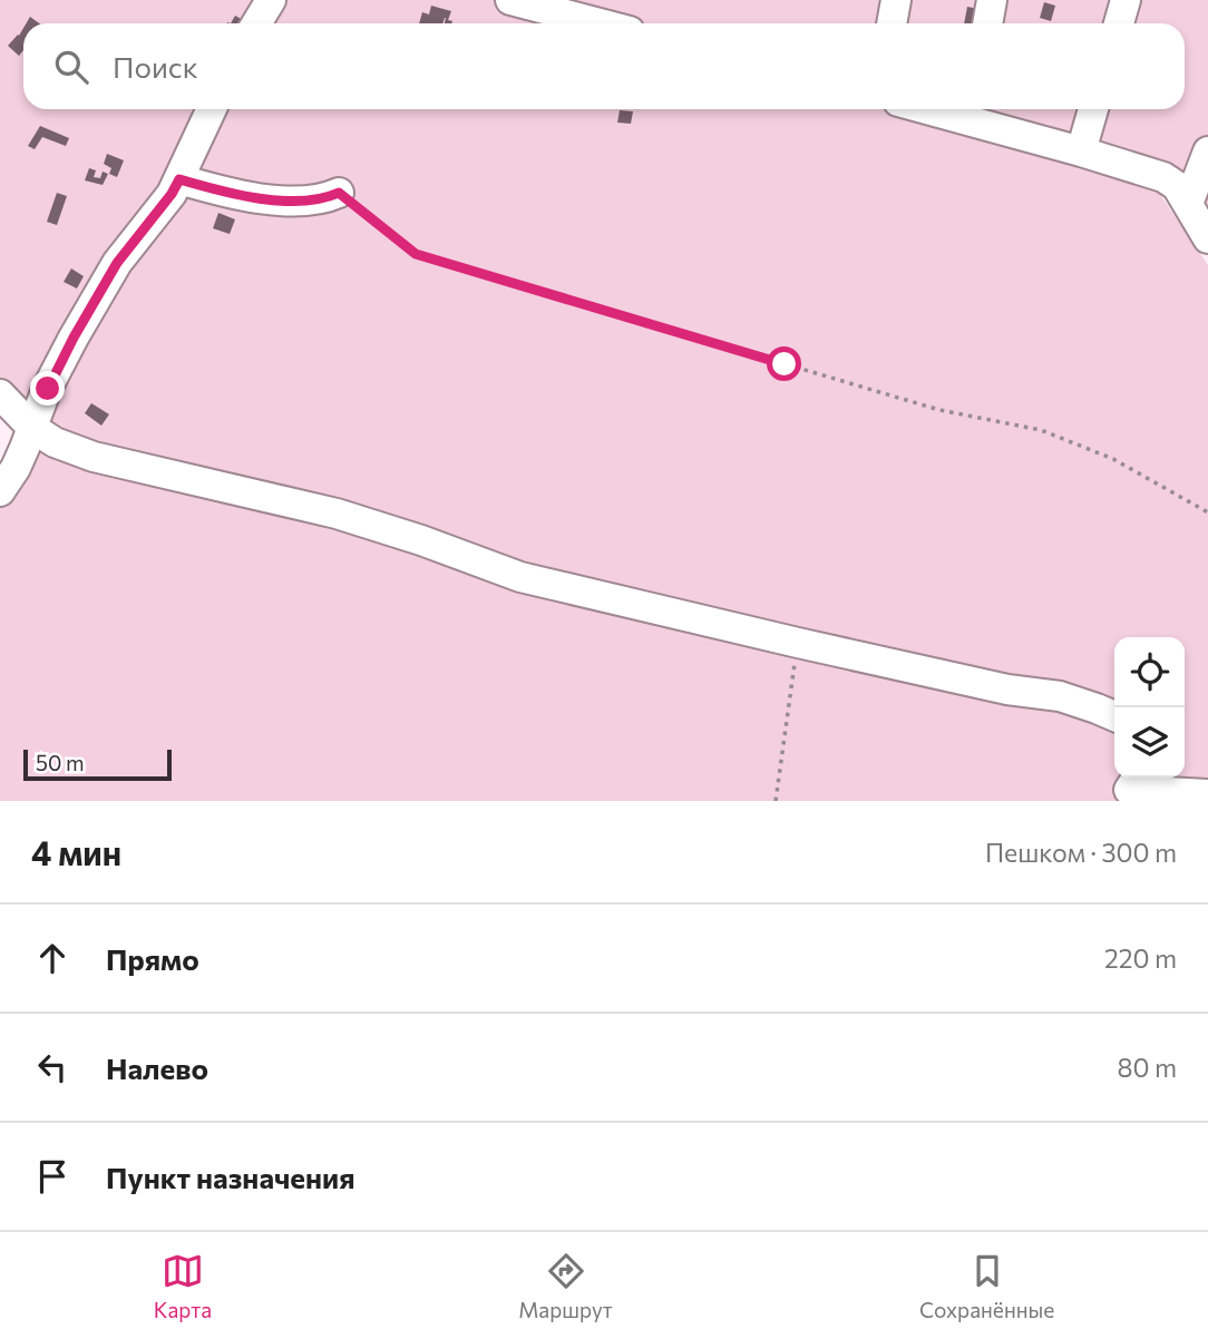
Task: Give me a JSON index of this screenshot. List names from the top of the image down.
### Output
{
  "scale_bar": "50 m",
  "page": {
    "search": "Поиск",
    "scale": "50 m",
    "heading": ["4 мин", "Пешком · 300 m"],
    "list": [
      ["Прямо", "220 m"],
      ["Налево", "80 m"],
      "Пункт назначения"
    ],
    "nav": ["Карта", "Маршрут", "Сохранённые"]
  }
}
